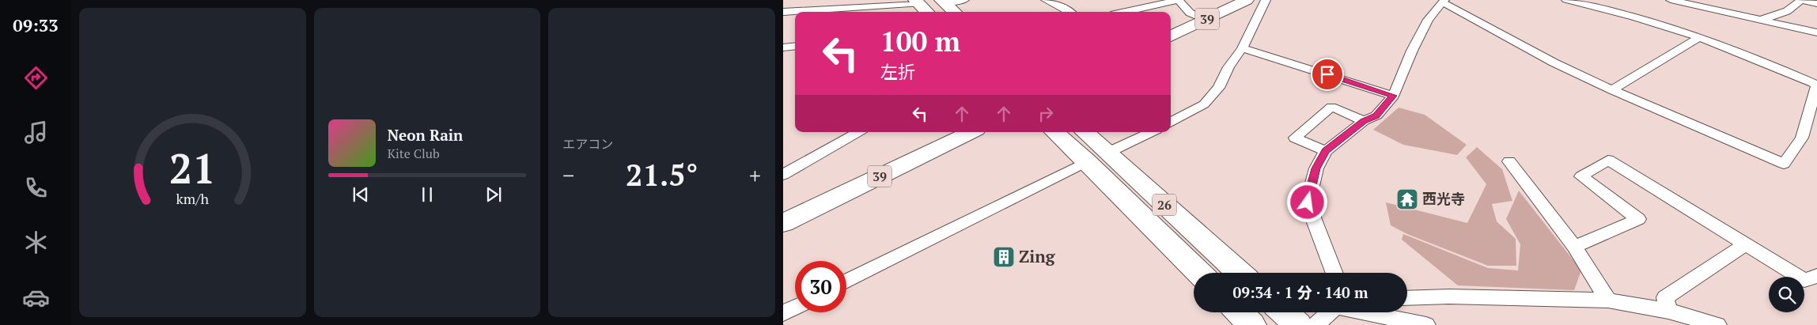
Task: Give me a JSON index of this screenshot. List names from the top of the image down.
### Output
{
  "streets": {
    "main road": ["39", "26"]
  },
  "places": {
    "temple": ["西光寺"],
    "building": ["Zing"]
  },
  "page": {
    "tabs": "09:33",
    "tile": "エアコン",
    "turn": ["100 m", "左折"],
    "song": ["Neon Rain", "Kite Club"],
    "heat": ["−", "21.5°", "+"],
    "limit": "30",
    "trip": "09:34 · 1 分 · 140 m",
    "gauge": ["21", "km/h"]
  }
}
